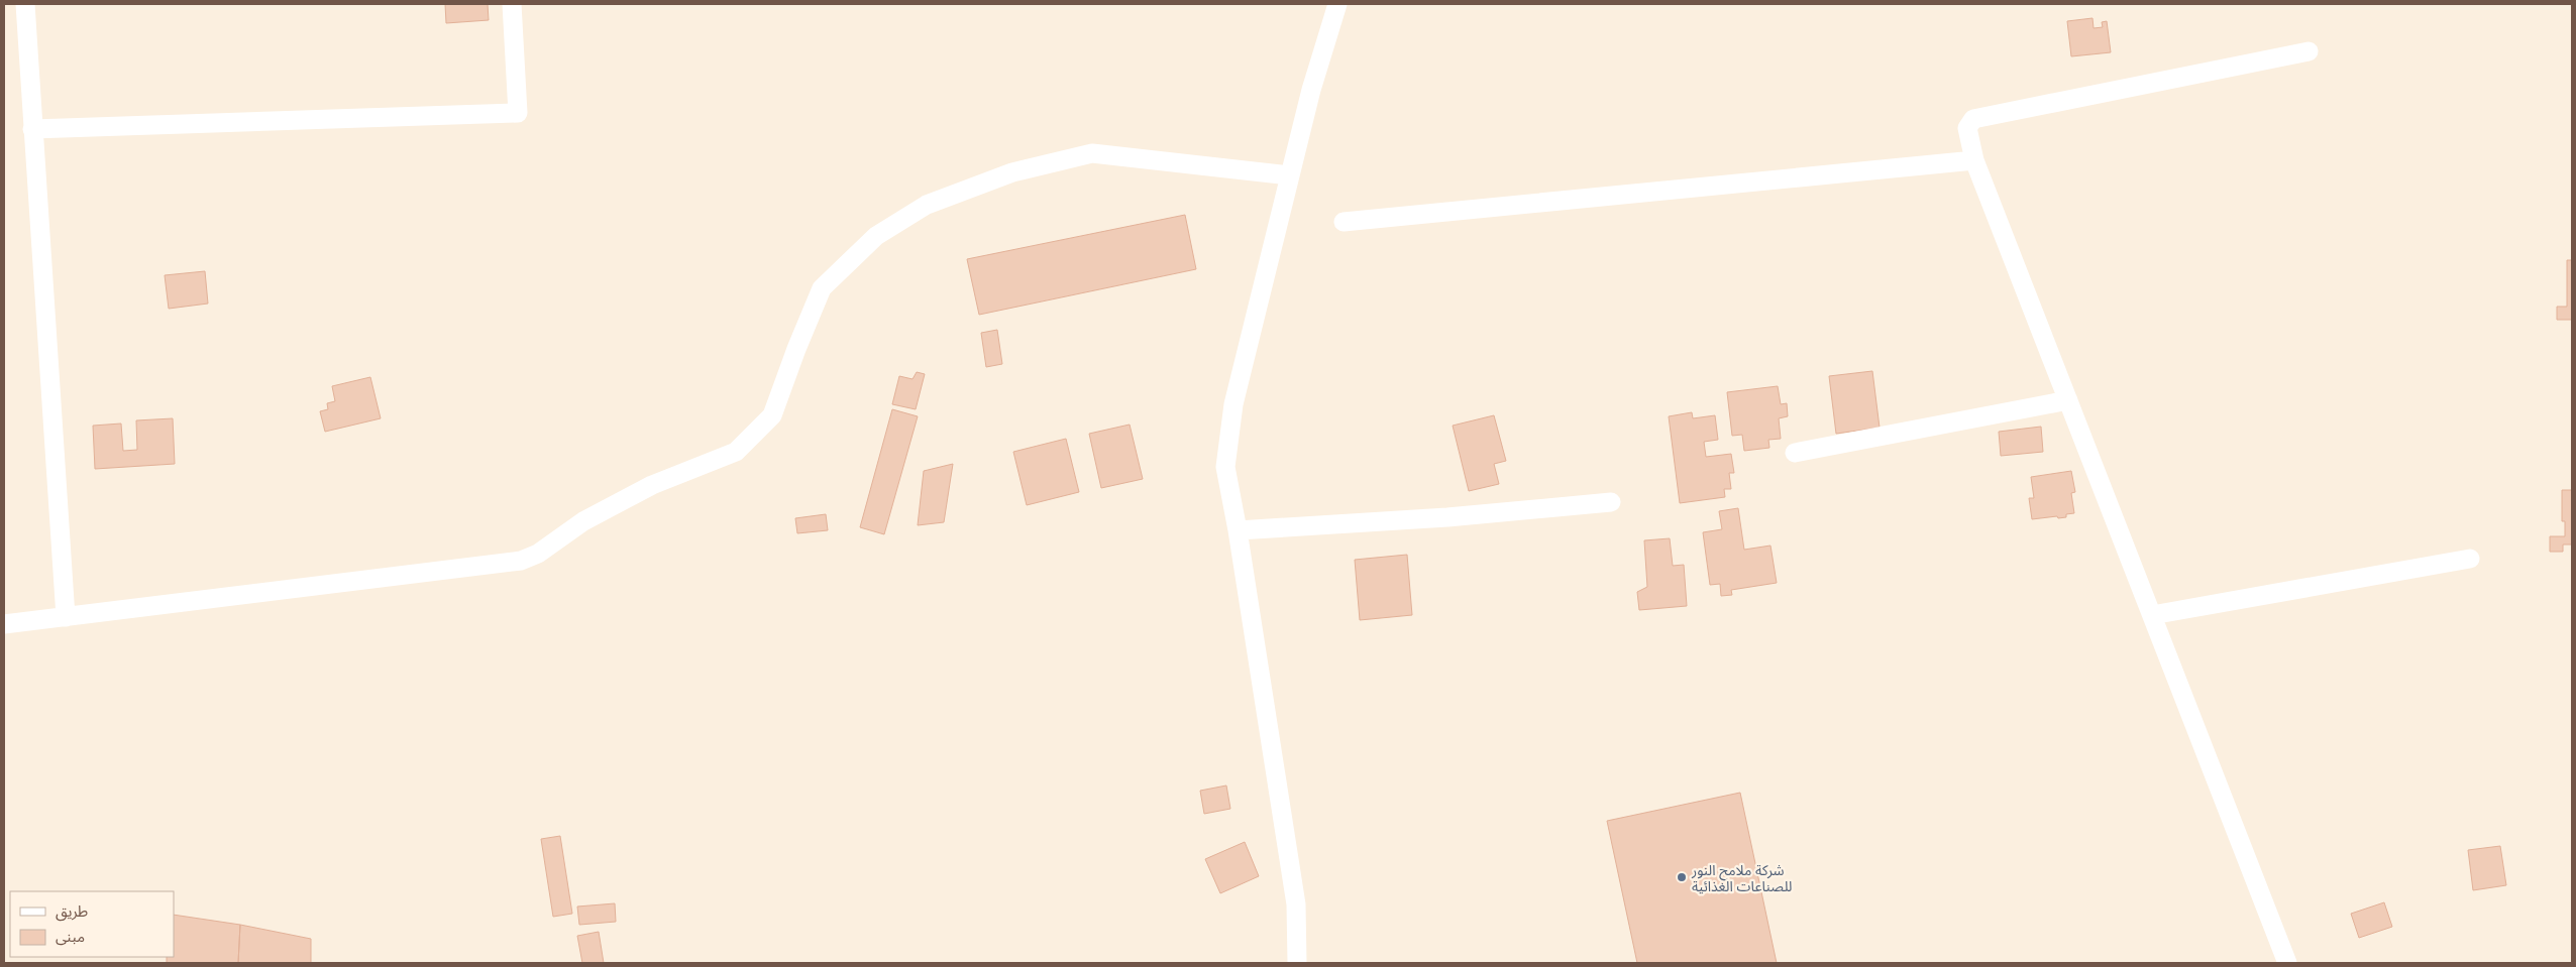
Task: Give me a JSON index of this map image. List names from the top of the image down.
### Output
{
  "places": ["شركة ملامح النور للصناعات الغذائية"],
  "legend": ["طريق", "مبنى"]
}
